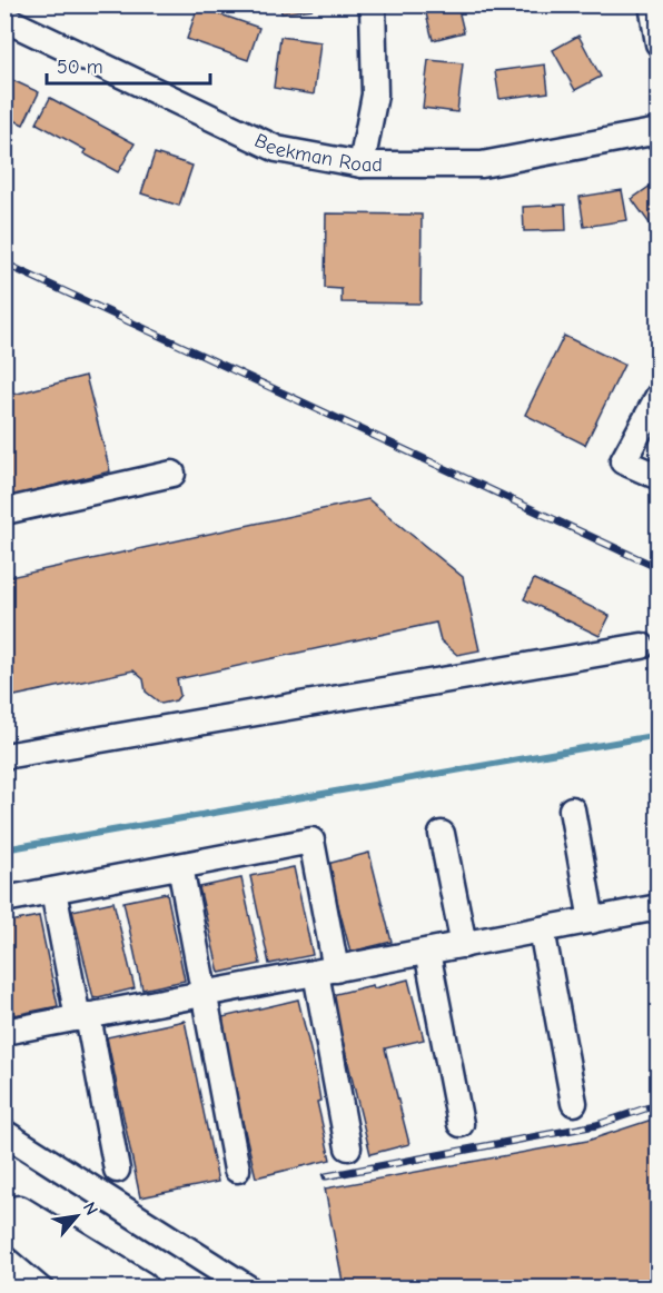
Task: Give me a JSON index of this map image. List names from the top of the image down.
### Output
{
  "streets": {
    "street": ["Beekman Road"]
  },
  "scale_bar": "50 m",
  "north": "top right"
}
